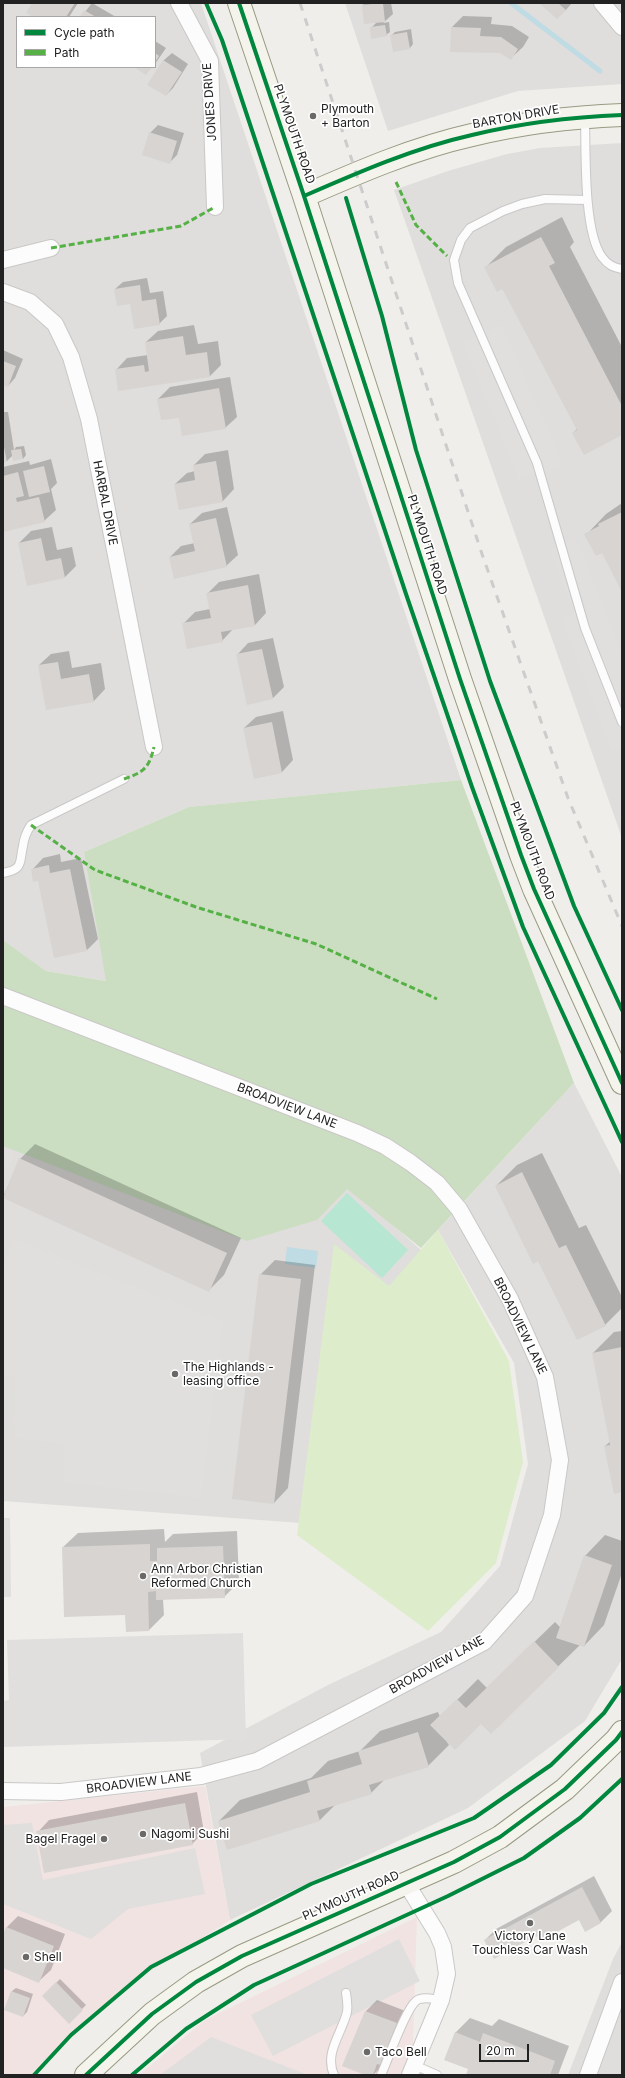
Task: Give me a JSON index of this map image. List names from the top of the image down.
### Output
{
  "streets": {
    "main road": ["BARTON DRIVE", "PLYMOUTH ROAD"],
    "street": ["JONES DRIVE", "HARBAL DRIVE", "BROADVIEW LANE"]
  },
  "crossings": [
    ["BARTON DRIVE", "PLYMOUTH ROAD"]
  ],
  "places": [
    "Plymouth + Barton",
    "The Highlands - leasing office",
    "Ann Arbor Christian Reformed Church",
    "Nagomi Sushi",
    "Bagel Fragel",
    "Victory Lane Touchless Car Wash",
    "Shell",
    "Taco Bell"
  ],
  "legend": ["Cycle path", "Path"],
  "scale_bar": "20 m"
}
